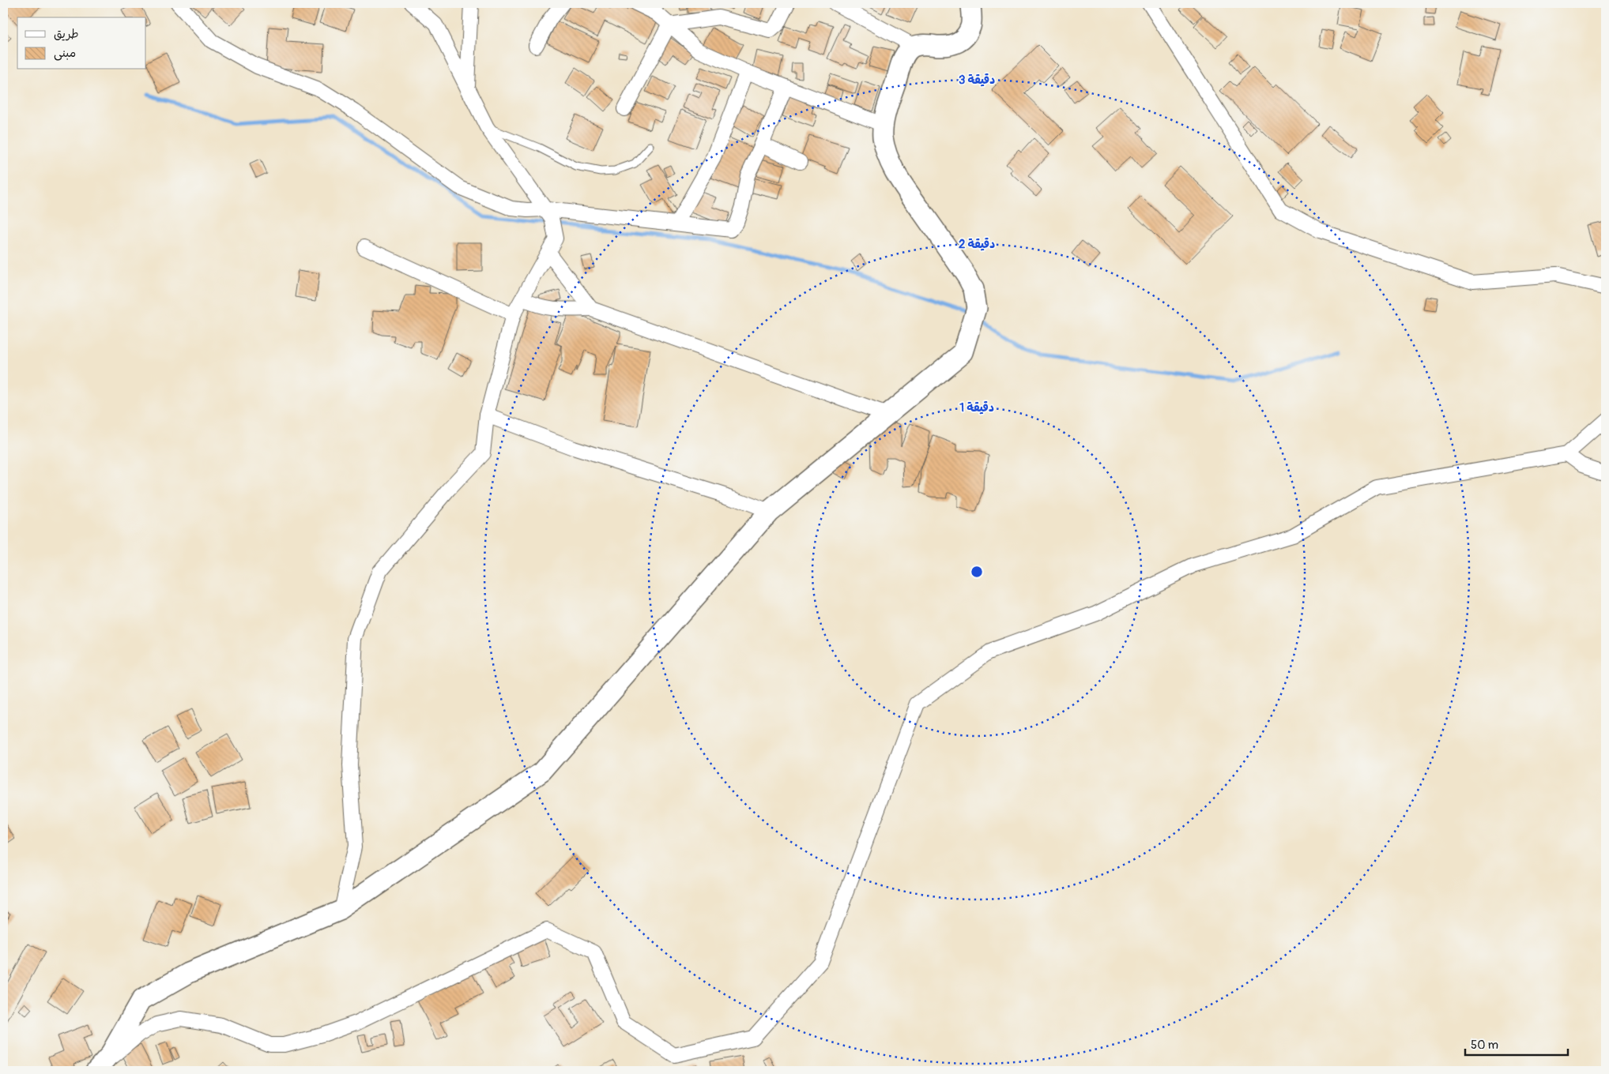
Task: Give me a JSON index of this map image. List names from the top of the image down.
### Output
{
  "legend": ["طريق", "مبنى"],
  "scale_bar": "50 m",
  "rings": ["3 دقيقة", "2 دقيقة", "1 دقيقة"]
}
